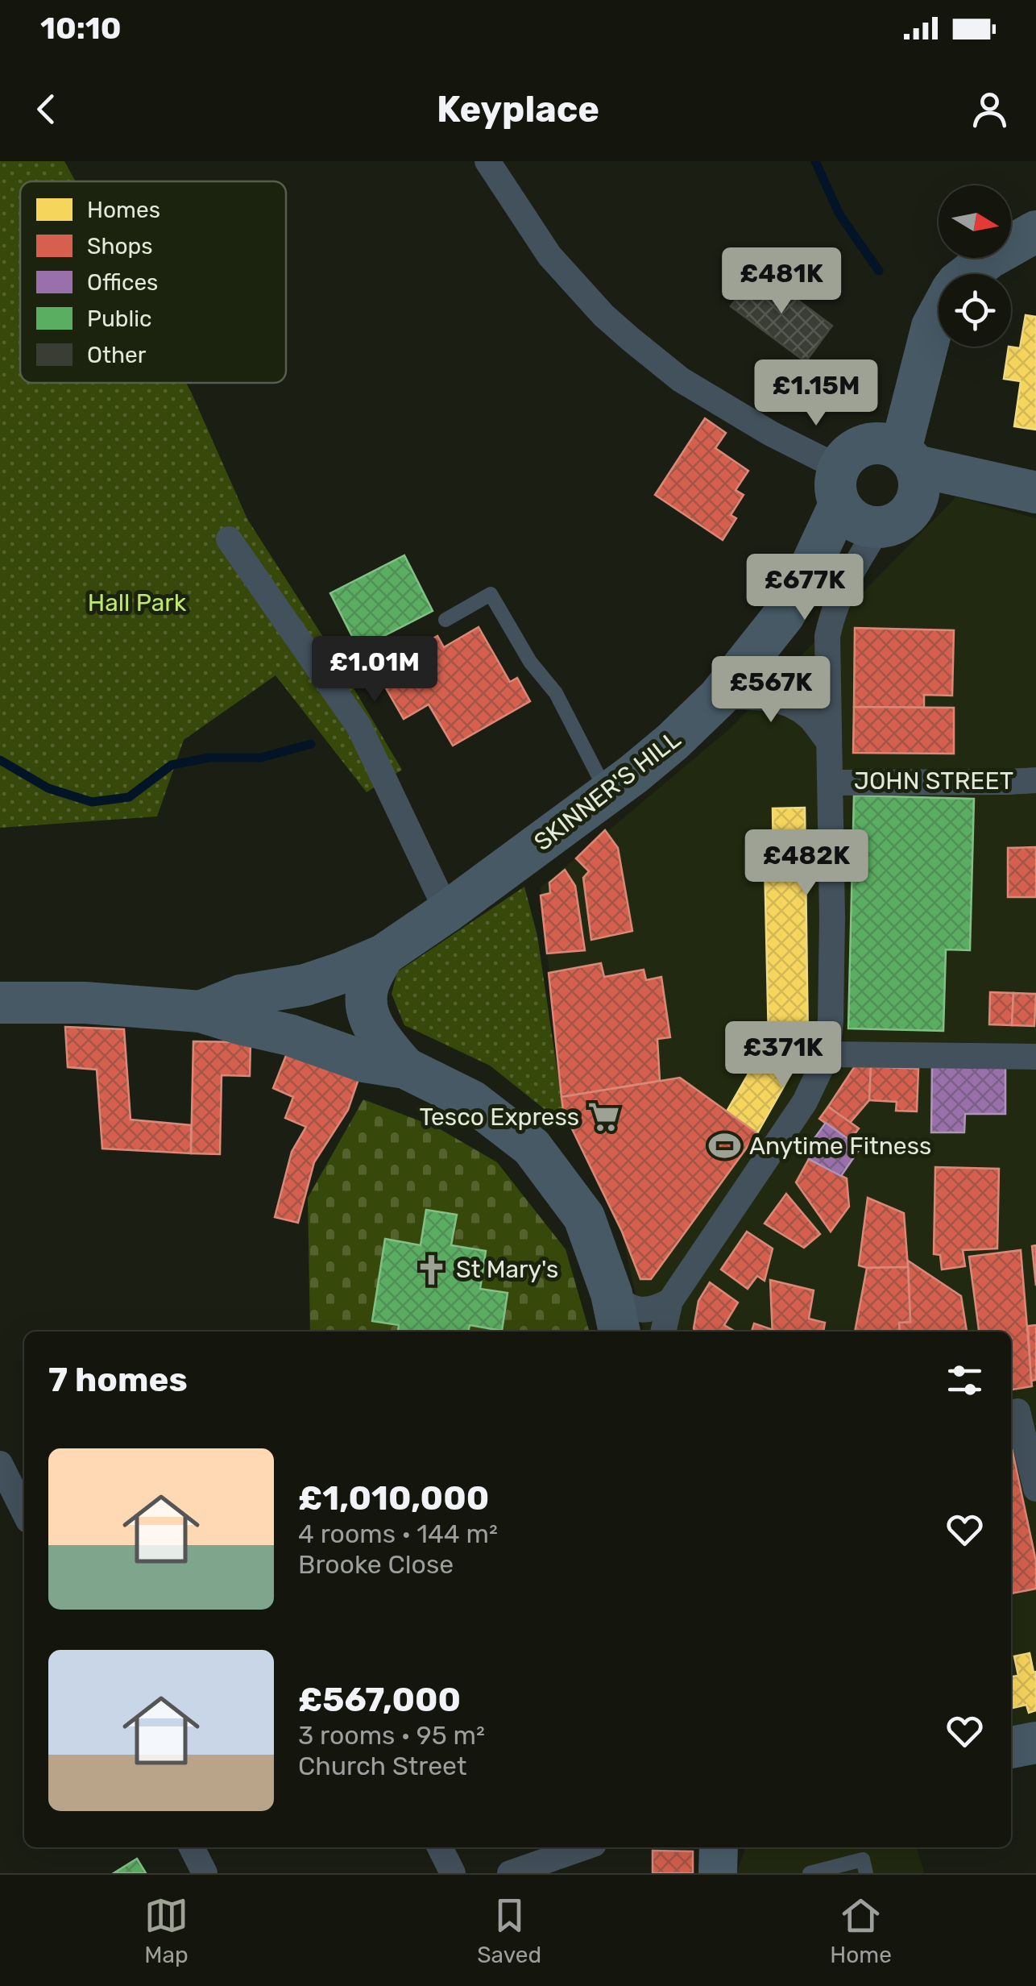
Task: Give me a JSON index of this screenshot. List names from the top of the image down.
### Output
{
  "streets": {
    "main road": ["SKINNER'S HILL"],
    "street": ["JOHN STREET"]
  },
  "parks": ["Hall Park"],
  "places": {
    "supermarket": ["Tesco Express"],
    "sports": ["Anytime Fitness"],
    "church": ["St Mary's"]
  },
  "legend": [
    "Homes",
    "Shops",
    "Offices",
    "Public",
    "Other"
  ],
  "north": "right",
  "page": {
    "status": "10:10",
    "header": "Keyplace",
    "price": [
      "£481K",
      "£1.15M",
      "£677K",
      "£1.01M",
      "£567K",
      "£482K",
      "£371K"
    ],
    "heading": "7 homes",
    "list": [
      {
        "name": "£1,010,000",
        "note": "4 rooms · 144 m² · Brooke Close"
      },
      {
        "name": "£567,000",
        "note": "3 rooms · 95 m² · Church Street"
      }
    ],
    "tabs": ["Map", "Saved", "Home"]
  }
}
